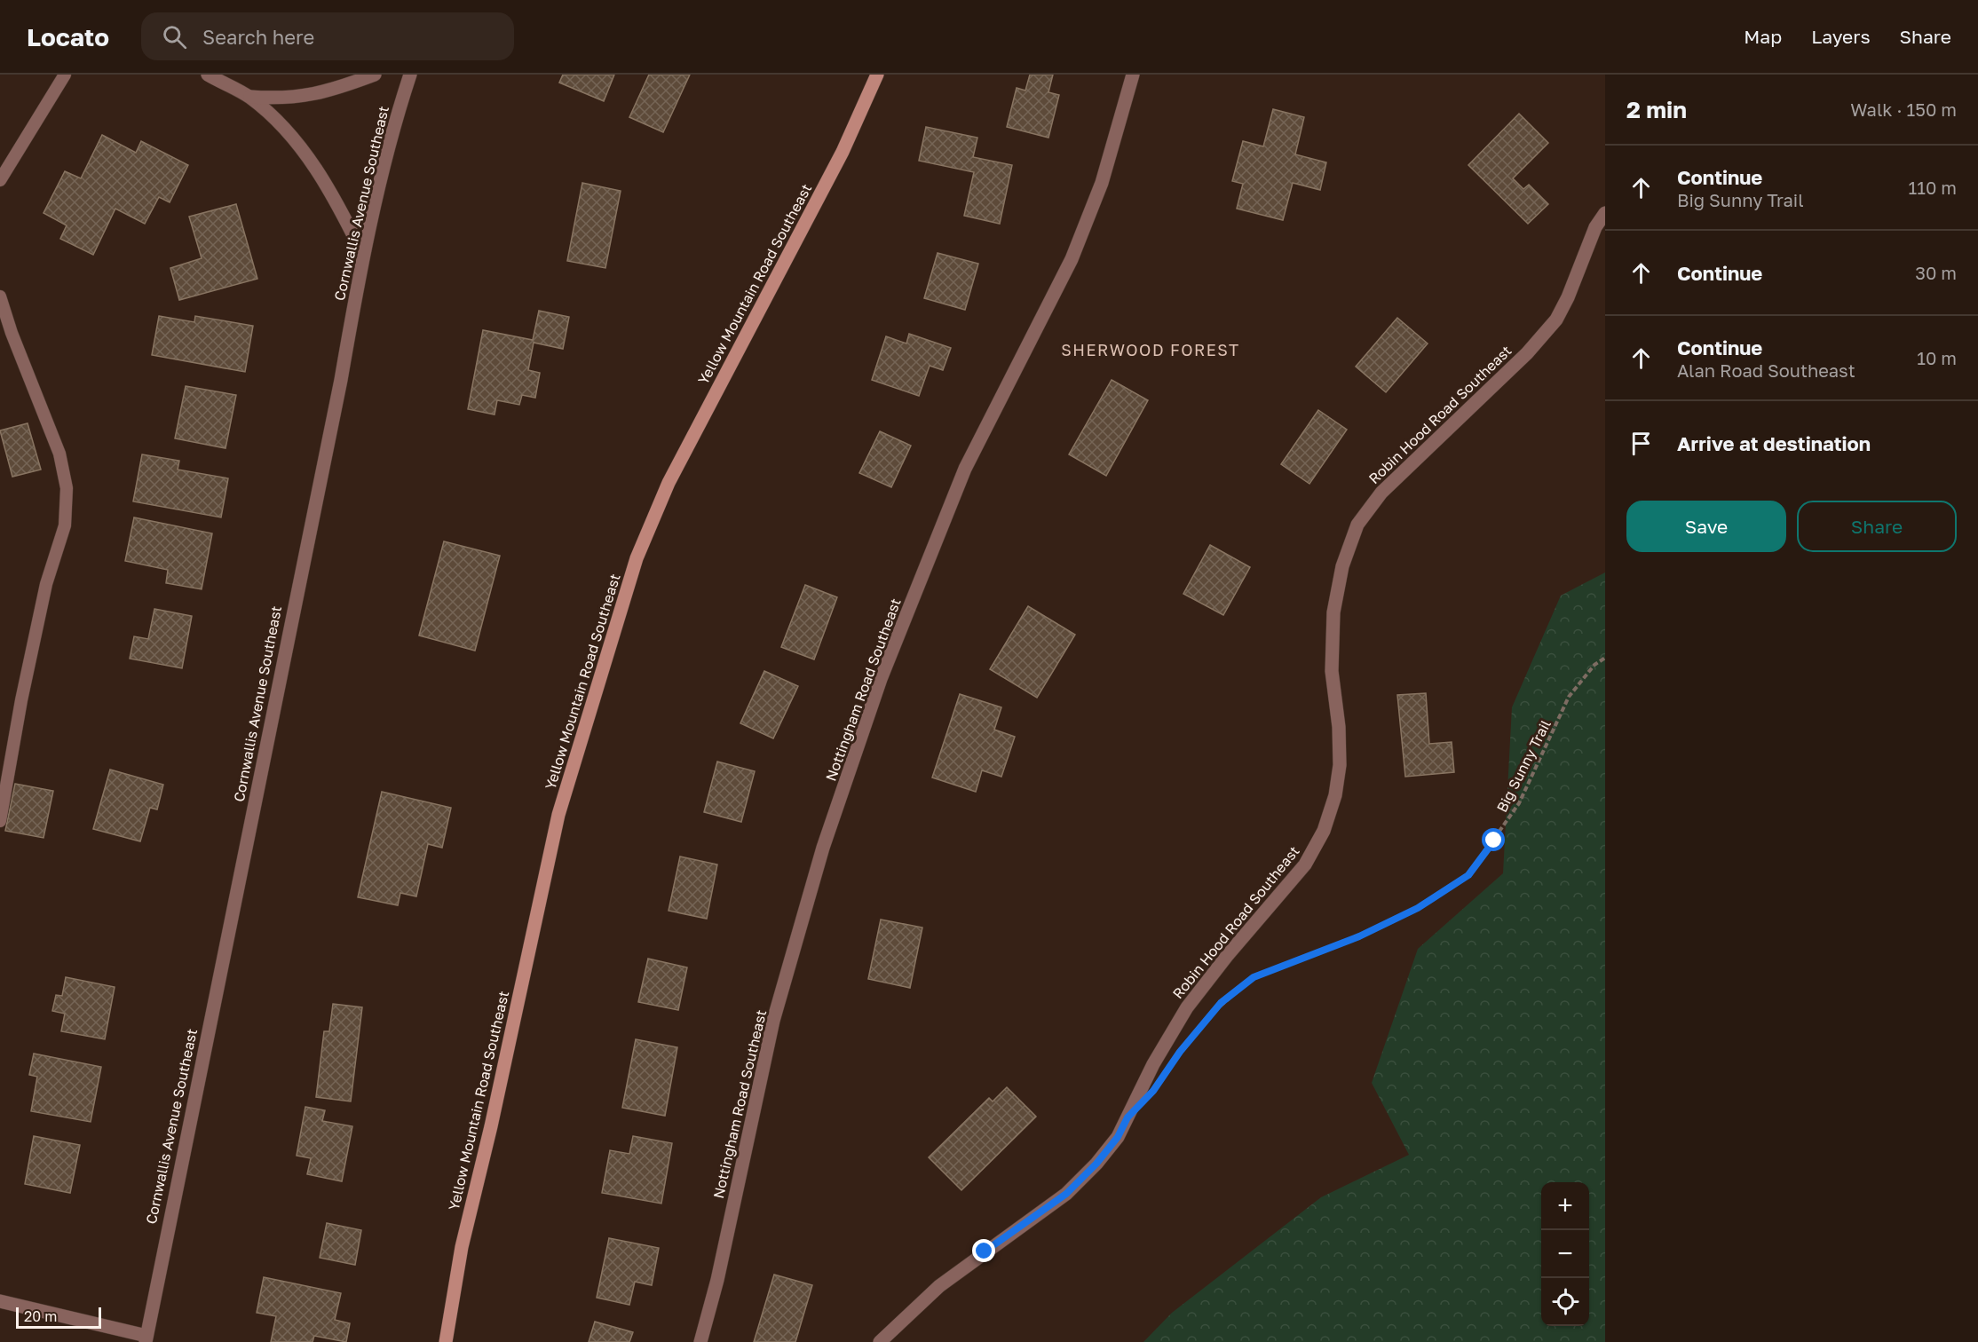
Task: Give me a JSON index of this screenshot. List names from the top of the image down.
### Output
{
  "streets": {
    "street": [
      "Cornwallis Avenue Southeast",
      "Yellow Mountain Road Southeast",
      "Robin Hood Road Southeast",
      "Nottingham Road Southeast"
    ],
    "path": ["Big Sunny Trail"]
  },
  "districts": ["SHERWOOD FOREST"],
  "scale_bar": "20 m",
  "page": {
    "header": "Locato",
    "search": "Search here",
    "nav": ["Map", "Layers", "Share"],
    "heading": ["2 min", "Walk · 150 m"],
    "list": [
      ["Continue", "Big Sunny Trail", "110 m"],
      ["Continue", "30 m"],
      ["Continue", "Alan Road Southeast", "10 m"],
      "Arrive at destination"
    ],
    "buttons": ["Save", "Share"],
    "map_buttons": ["+", "−"],
    "scale": "20 m"
  }
}
